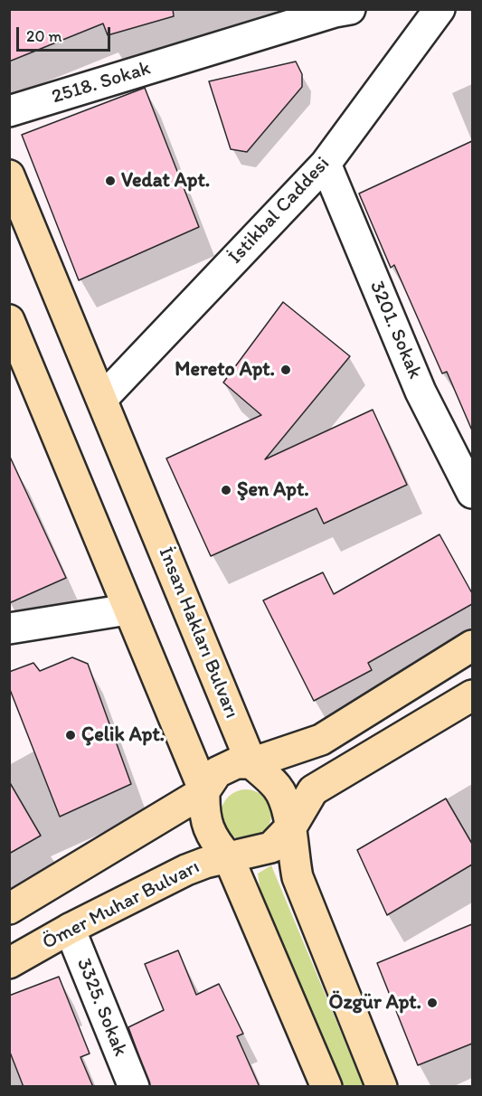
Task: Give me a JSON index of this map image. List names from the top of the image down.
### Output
{
  "streets": {
    "main road": ["İnsan Hakları Bulvarı", "Ömer Muhar Bulvarı"],
    "street": [
      "2518. Sokak",
      "İstikbal Caddesi",
      "3201. Sokak",
      "3325. Sokak"
    ]
  },
  "crossings": [
    ["İstikbal Caddesi", "3201. Sokak"],
    ["İstikbal Caddesi", "İnsan Hakları Bulvarı"],
    ["İnsan Hakları Bulvarı", "Ömer Muhar Bulvarı"],
    ["Ömer Muhar Bulvarı", "3325. Sokak"]
  ],
  "places": [
    "Vedat Apt.",
    "Mereto Apt.",
    "Şen Apt.",
    "Çelik Apt.",
    "Özgür Apt."
  ],
  "scale_bar": "20 m"
}
